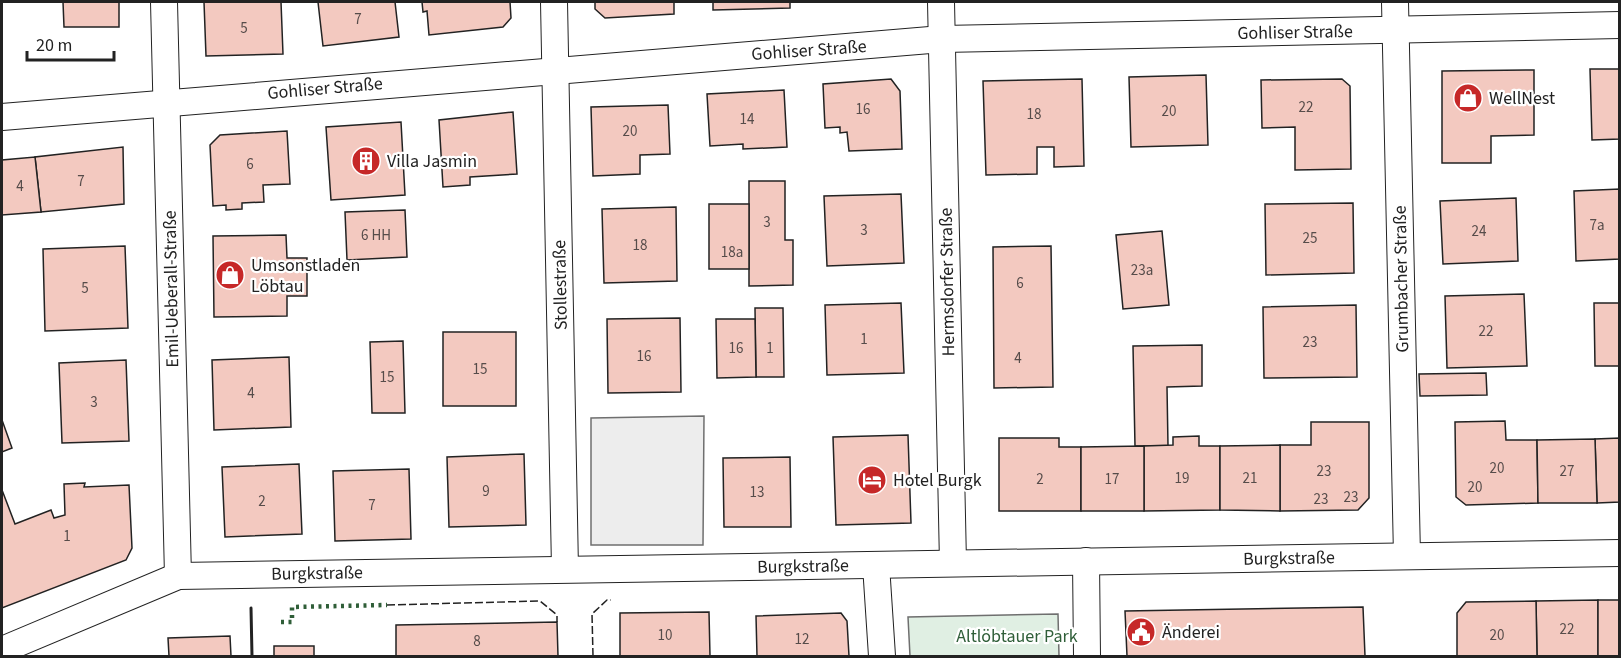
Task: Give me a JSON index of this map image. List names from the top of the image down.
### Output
{
  "streets": {
    "street": [
      "Gohliser Straße",
      "Grumbacher Straße",
      "Hermsdorfer Straße",
      "Stollestraße",
      "Emil-Ueberall-Straße",
      "Burgkstraße"
    ]
  },
  "crossings": [
    ["Gohliser Straße", "Grumbacher Straße"],
    ["Gohliser Straße", "Hermsdorfer Straße"],
    ["Gohliser Straße", "Stollestraße"],
    ["Gohliser Straße", "Emil-Ueberall-Straße"],
    ["Grumbacher Straße", "Burgkstraße"],
    ["Hermsdorfer Straße", "Burgkstraße"],
    ["Stollestraße", "Burgkstraße"],
    ["Emil-Ueberall-Straße", "Burgkstraße"]
  ],
  "parks": ["Altlöbtauer Park"],
  "places": {
    "shop": ["WellNest", "Umsonstladen Löbtau"],
    "building": ["Villa Jasmin"],
    "hotel": ["Hotel Burgk"],
    "public building": ["Änderei"]
  },
  "house_numbers": [
    "7",
    "5",
    "22",
    "16",
    "20",
    "18",
    "14",
    "20",
    "6",
    "7",
    "4",
    "3",
    "7a",
    "3",
    "24",
    "6 HH",
    "25",
    "18",
    "18a",
    "23a",
    "6",
    "5",
    "22",
    "1",
    "23",
    "16",
    "1",
    "16",
    "4",
    "15",
    "15",
    "4",
    "3",
    "20",
    "23",
    "27",
    "19",
    "21",
    "2",
    "17",
    "20",
    "9",
    "13",
    "23",
    "23",
    "2",
    "7",
    "1",
    "22",
    "10",
    "20",
    "12",
    "8"
  ],
  "scale_bar": "20 m"
}
